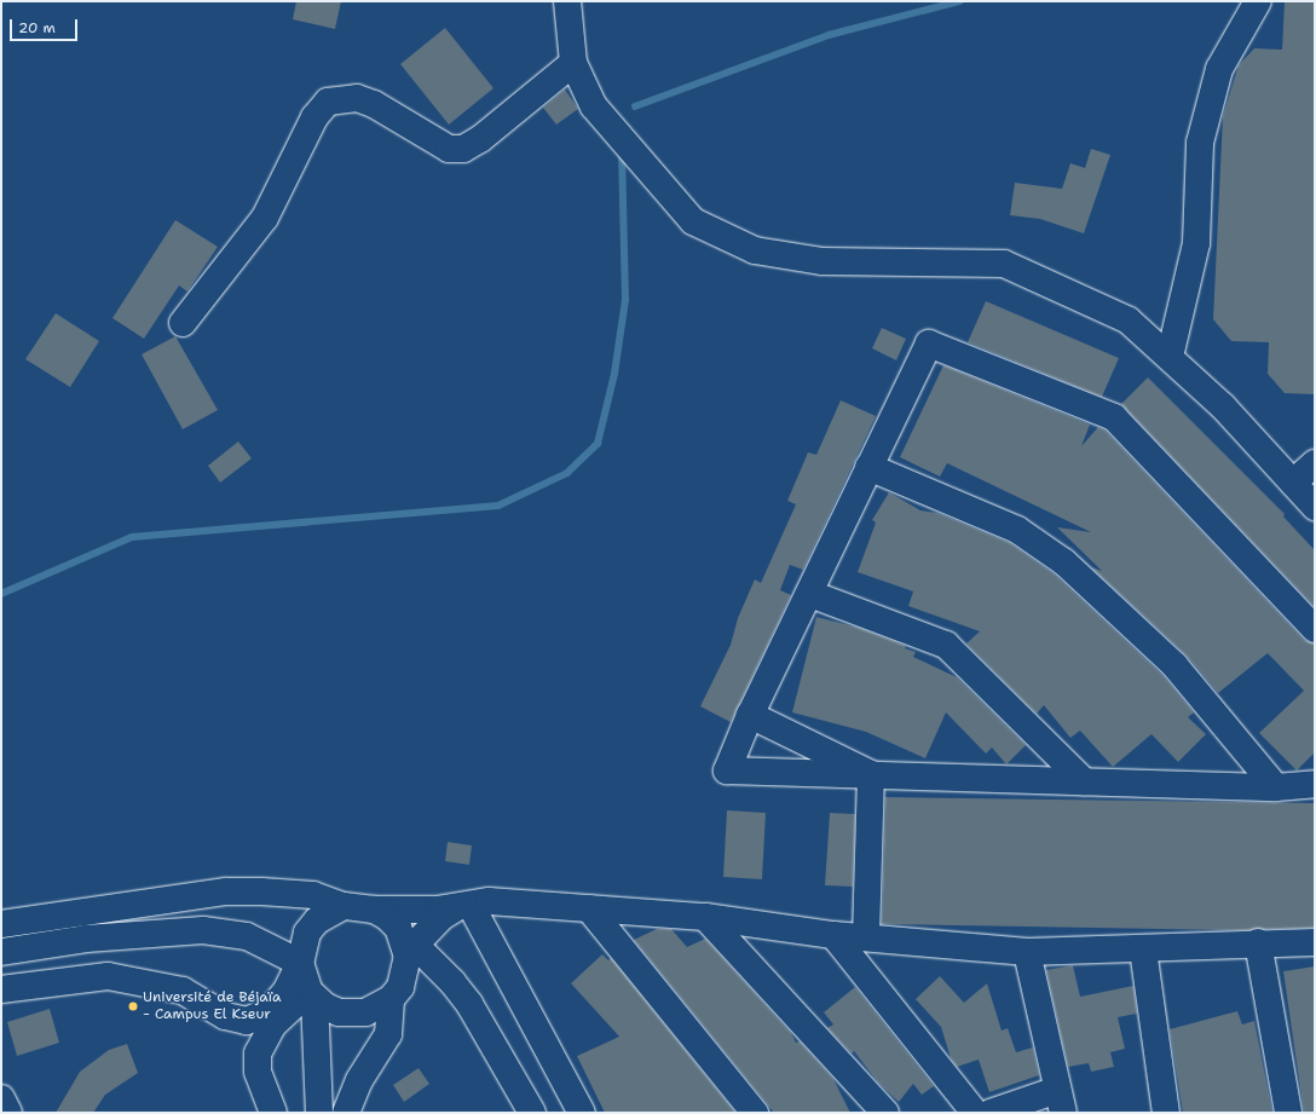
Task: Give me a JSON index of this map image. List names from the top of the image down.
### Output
{
  "places": ["Université de Béjaïa - Campus El Kseur"],
  "scale_bar": "20 m"
}
